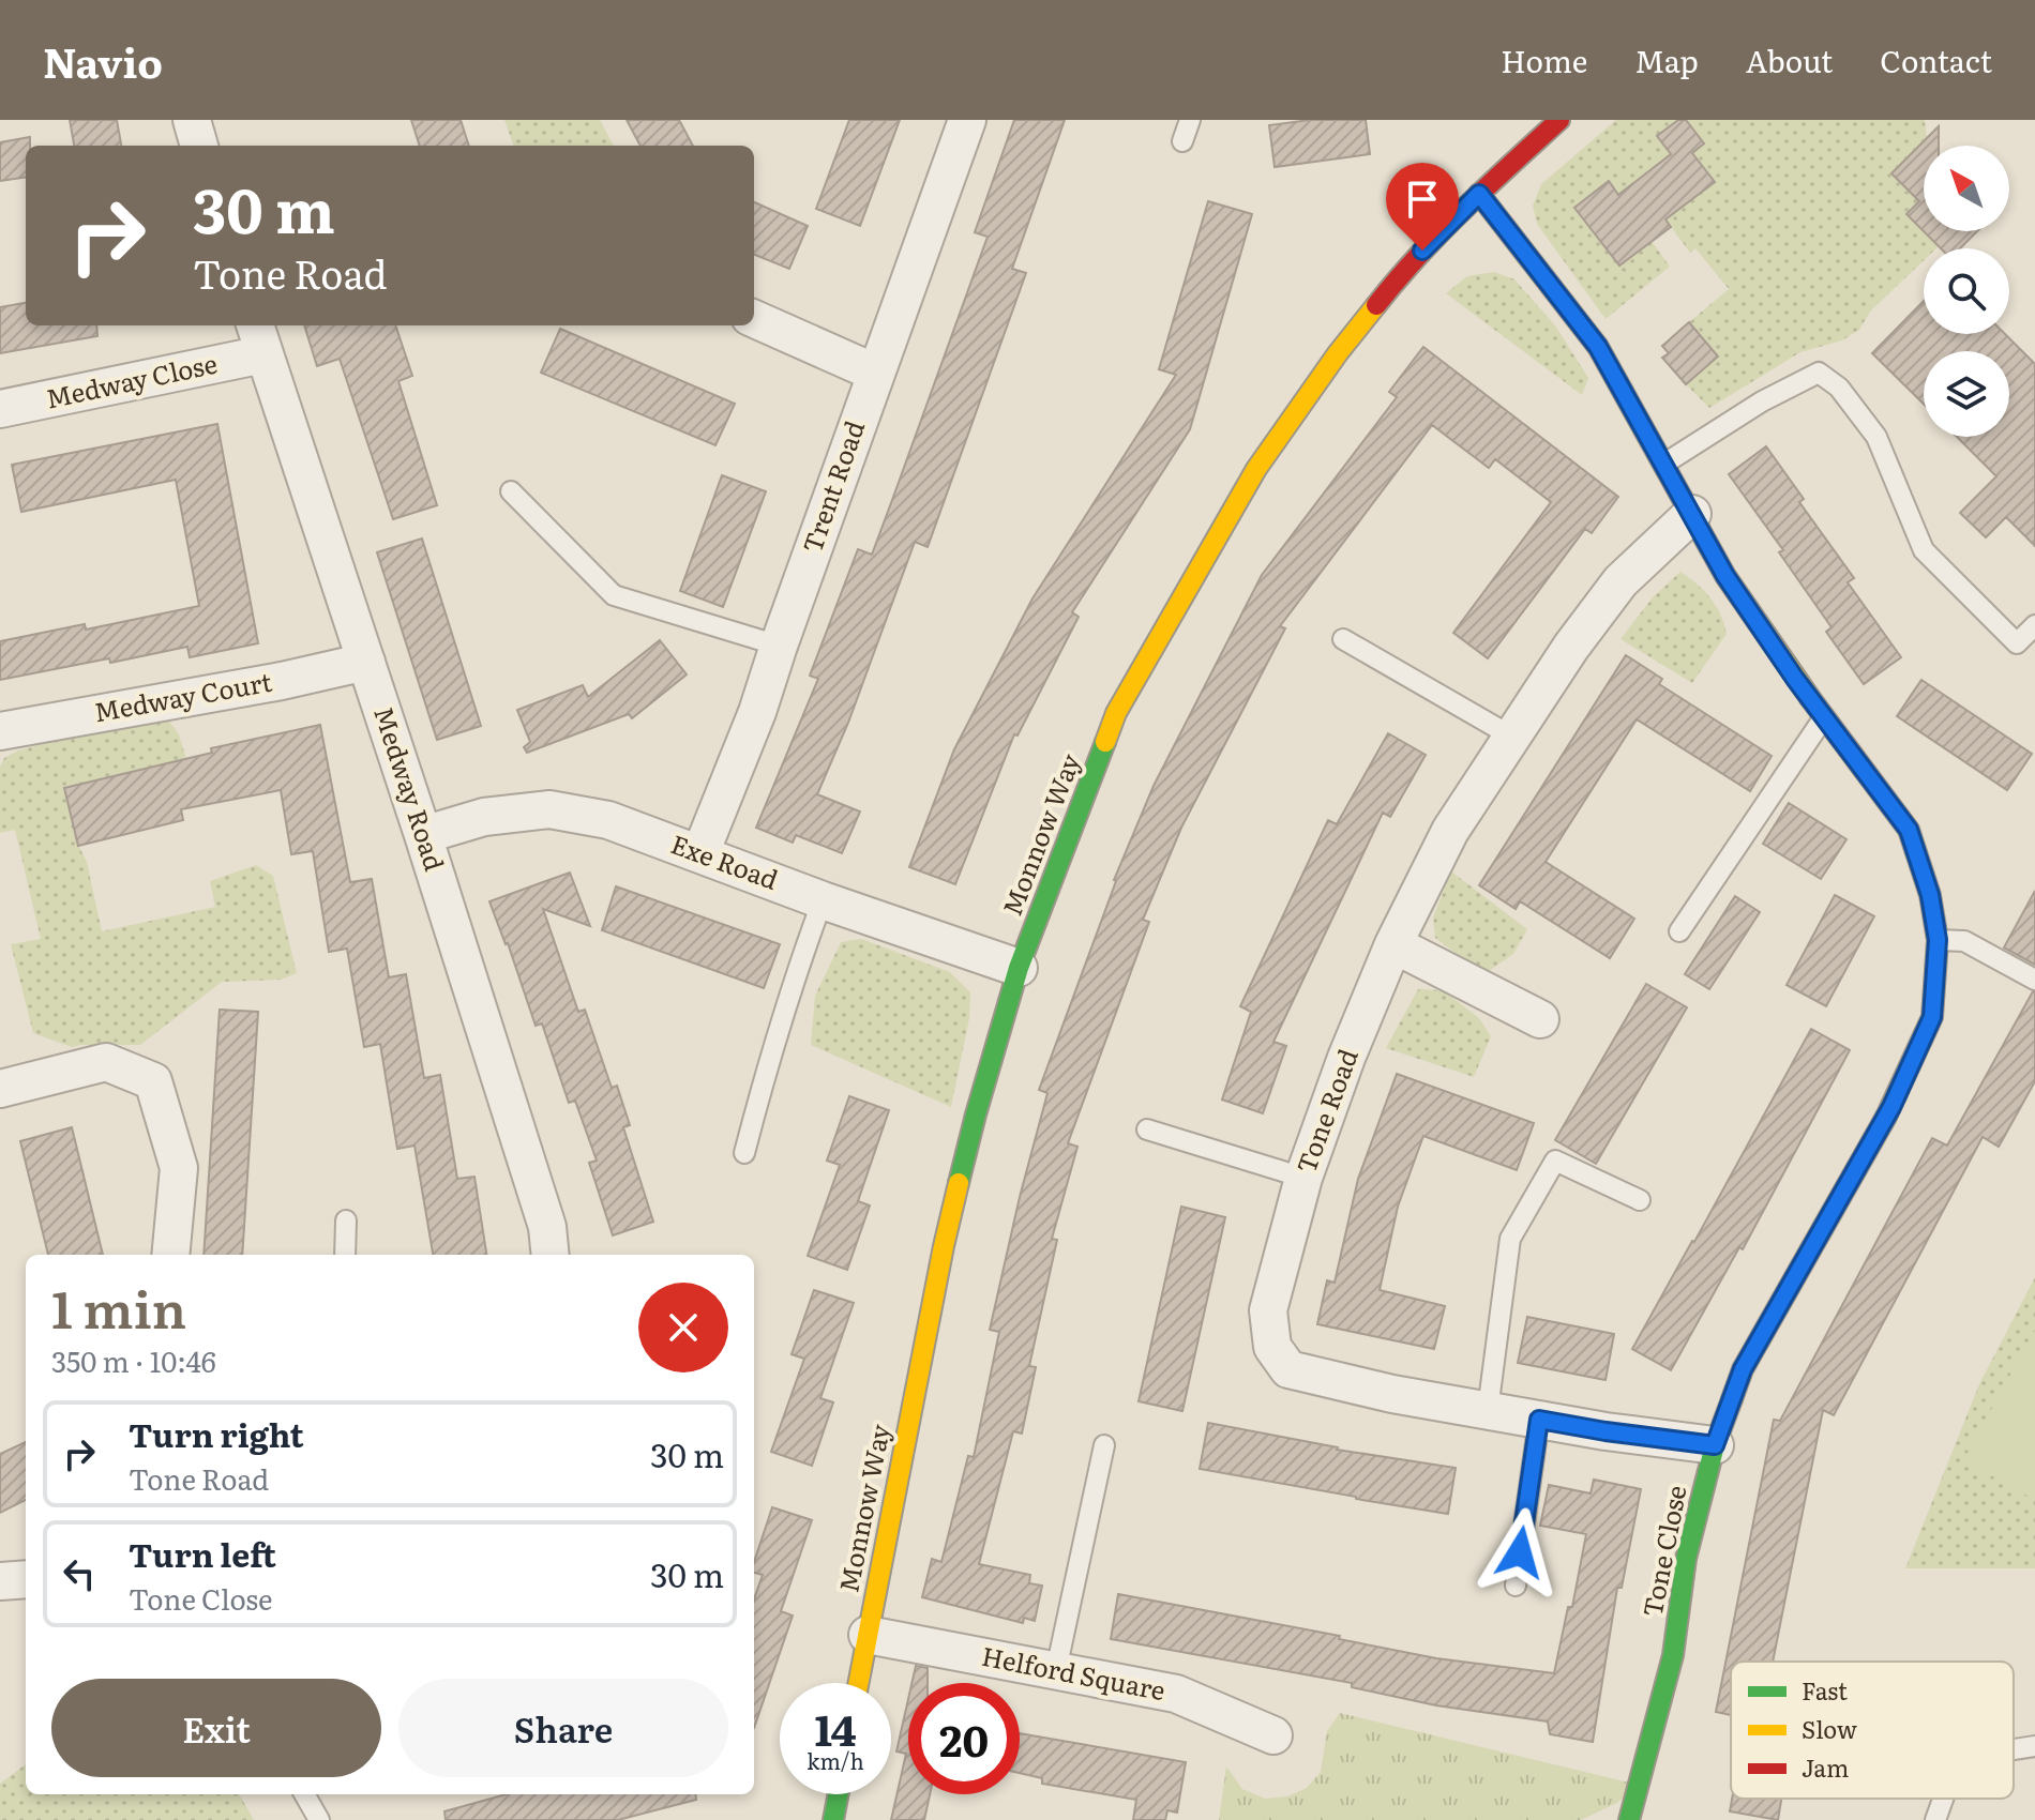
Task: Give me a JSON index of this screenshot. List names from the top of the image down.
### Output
{
  "streets": {
    "street": [
      "Medway Close",
      "Trent Road",
      "Medway Court",
      "Medway Road",
      "Monnow Way",
      "Exe Road",
      "Tone Road",
      "Tone Close",
      "Helford Square"
    ]
  },
  "crossings": [
    ["Medway Close", "Medway Road"],
    ["Trent Road", "Exe Road"],
    ["Medway Court", "Medway Road"],
    ["Medway Road", "Exe Road"],
    ["Monnow Way", "Exe Road"],
    ["Monnow Way", "Tone Close"],
    ["Monnow Way", "Helford Square"],
    ["Tone Road", "Tone Close"]
  ],
  "legend": ["Fast", "Slow", "Jam"],
  "north": "top left",
  "page": {
    "header": "Navio",
    "nav": [
      "Home",
      "Map",
      "About",
      "Contact"
    ],
    "turn": ["30 m", "Tone Road"],
    "heading": ["1 min", "350 m · 10:46"],
    "list": [
      {
        "name": "Turn right",
        "note": "Tone Road",
        "value": "30 m"
      },
      {
        "name": "Turn left",
        "note": "Tone Close",
        "value": "30 m"
      }
    ],
    "buttons": ["Exit", "Share"],
    "speed": "14 km/h",
    "limit": "20"
  }
}
